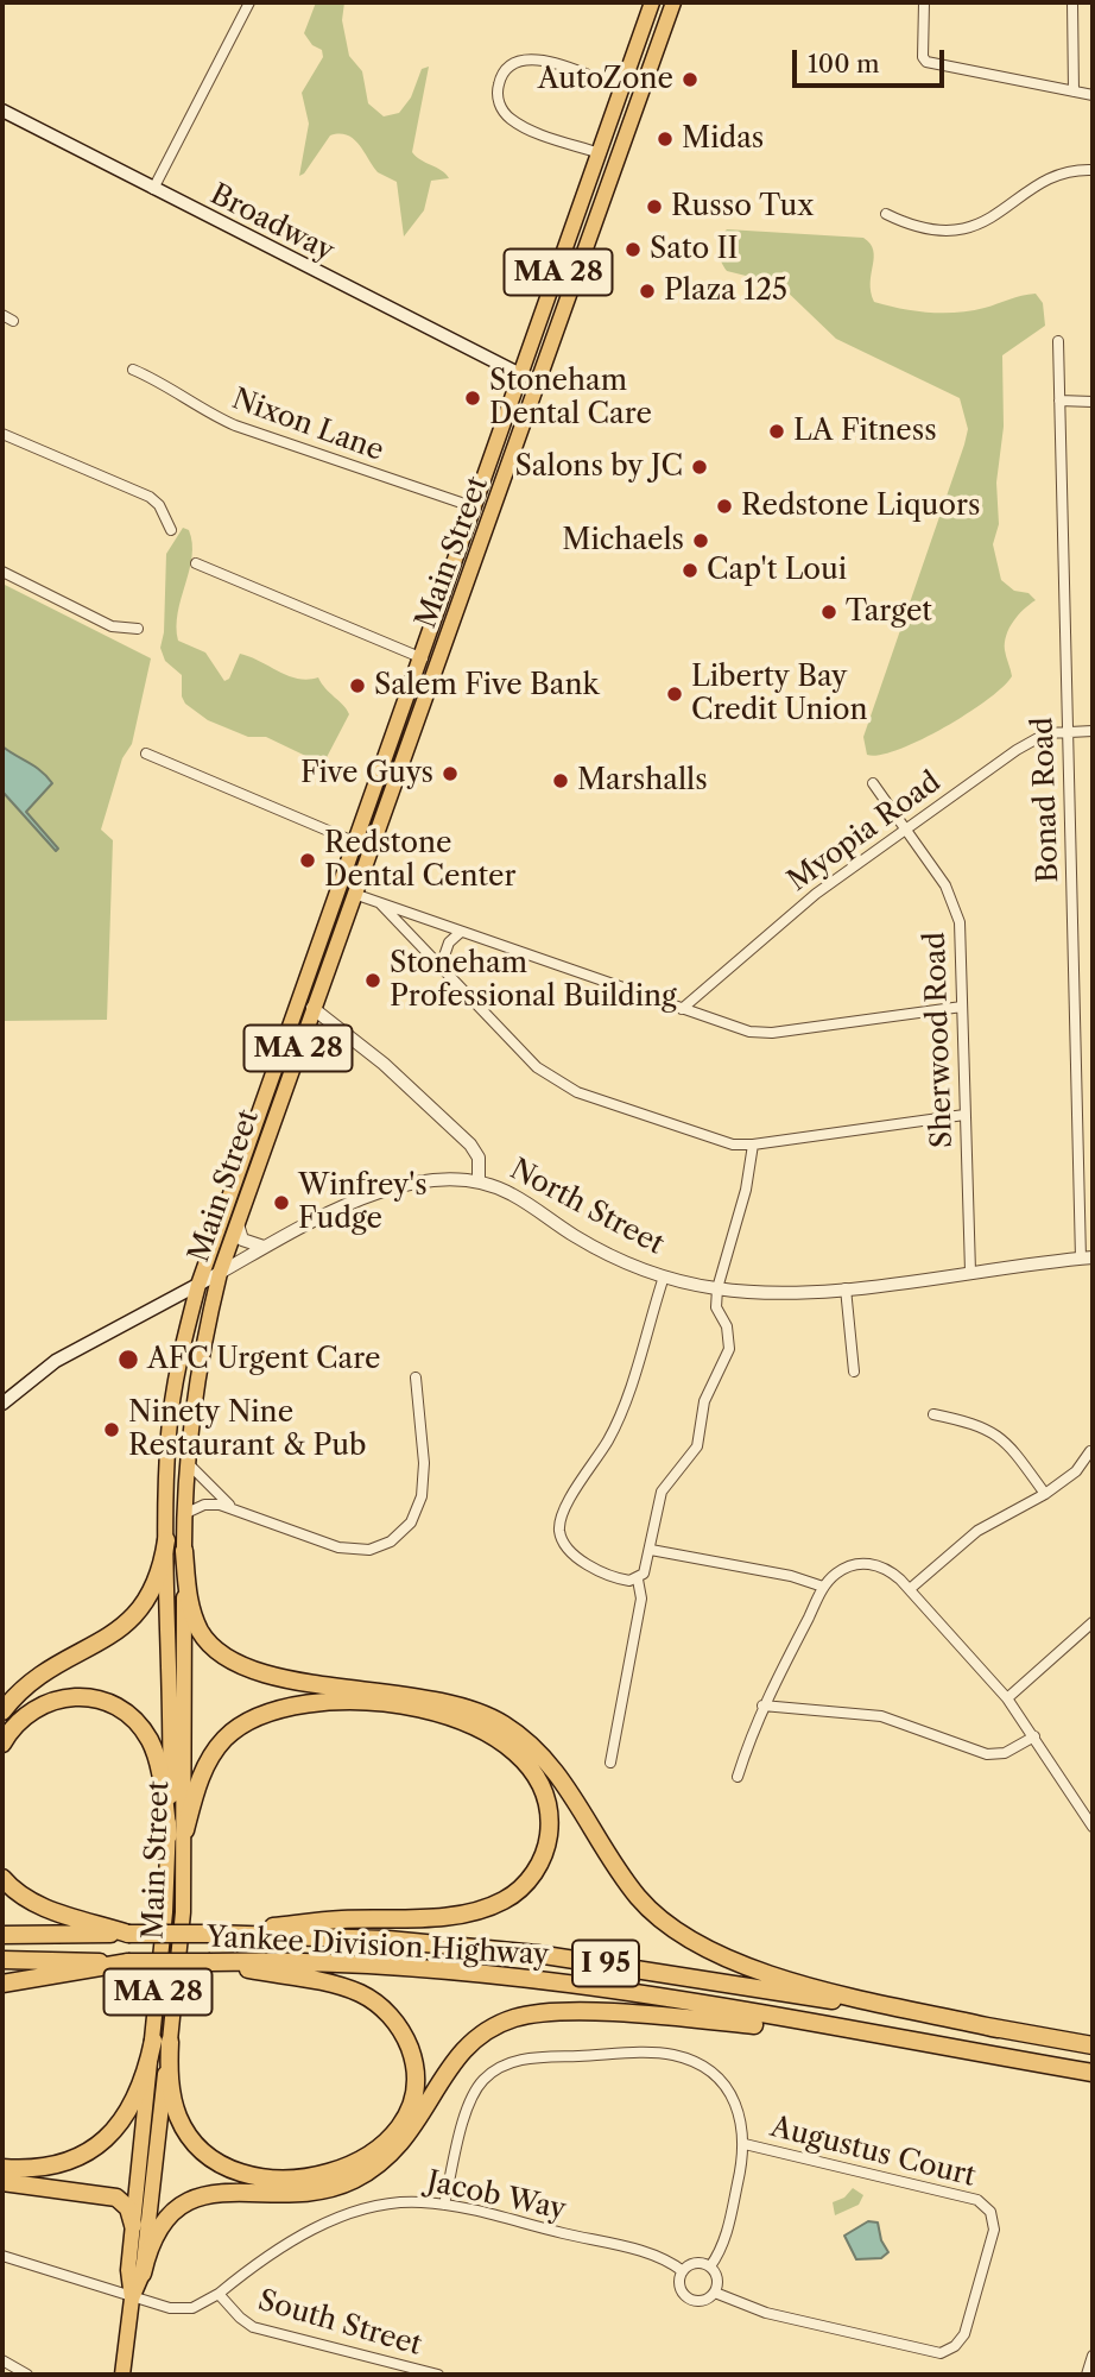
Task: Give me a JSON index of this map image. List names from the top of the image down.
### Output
{
  "streets": {
    "highway": ["Yankee Division Highway", "I 95"],
    "main road": [
      "Broadway",
      "MA 28",
      "Main Street",
      "North Street"
    ],
    "street": [
      "Nixon Lane",
      "Bonad Road",
      "Myopia Road",
      "Sherwood Road",
      "Augustus Court",
      "Jacob Way",
      "South Street"
    ]
  },
  "crossings": [
    ["Broadway", "Main Street"],
    ["Nixon Lane", "Main Street"],
    ["Main Street", "North Street"],
    ["Main Street", "South Street"],
    ["Bonad Road", "Myopia Road"],
    ["Bonad Road", "North Street"],
    ["Myopia Road", "Sherwood Road"],
    ["Sherwood Road", "North Street"],
    ["Augustus Court", "Jacob Way"],
    ["Jacob Way", "South Street"]
  ],
  "places": [
    "AutoZone",
    "Midas",
    "Russo Tux",
    "Sato II",
    "Plaza 125",
    "Stoneham Dental Care",
    "LA Fitness",
    "Salons by JC",
    "Redstone Liquors",
    "Michaels",
    "Cap't Loui",
    "Target",
    "Salem Five Bank",
    "Liberty Bay Credit Union",
    "Five Guys",
    "Marshalls",
    "Redstone Dental Center",
    "Stoneham Professional Building",
    "Winfrey's Fudge",
    "AFC Urgent Care",
    "Ninety Nine Restaurant & Pub"
  ],
  "scale_bar": "100 m"
}
